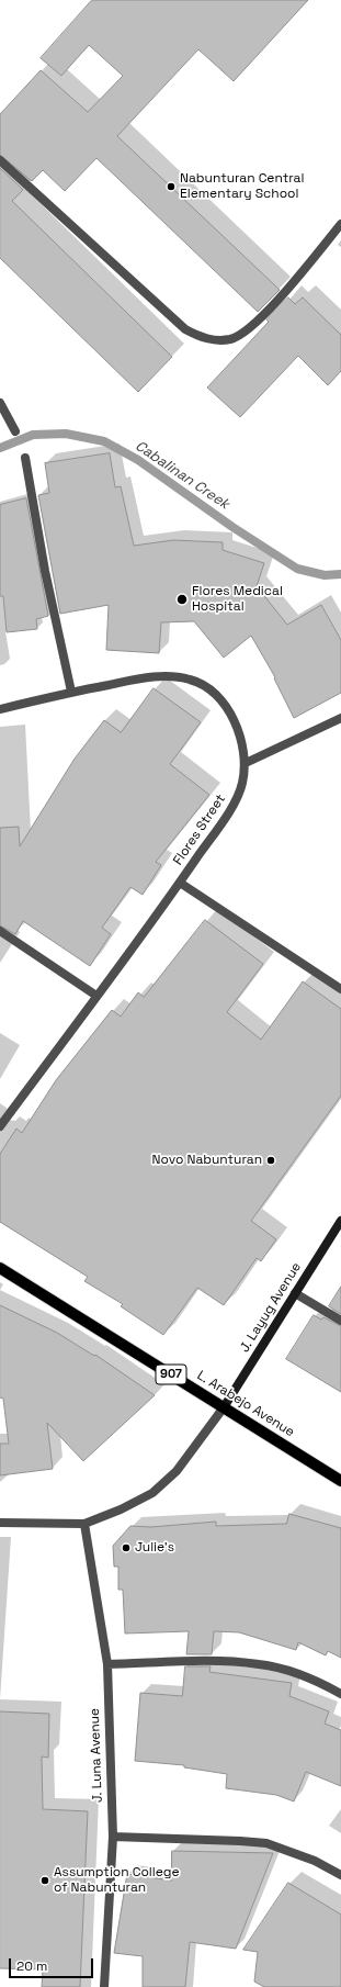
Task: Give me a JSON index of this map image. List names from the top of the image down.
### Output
{
  "streets": {
    "main road": ["907", "L. Arabejo Avenue"],
    "street": ["Flores Street", "J. Layug Avenue", "J. Luna Avenue"]
  },
  "crossings": [
    ["J. Layug Avenue", "L. Arabejo Avenue"]
  ],
  "water": ["Cabalinan Creek"],
  "places": [
    "Nabunturan Central Elementary School",
    "Flores Medical Hospital",
    "Novo Nabunturan",
    "Julie's",
    "Assumption College of Nabunturan"
  ],
  "scale_bar": "20 m"
}
